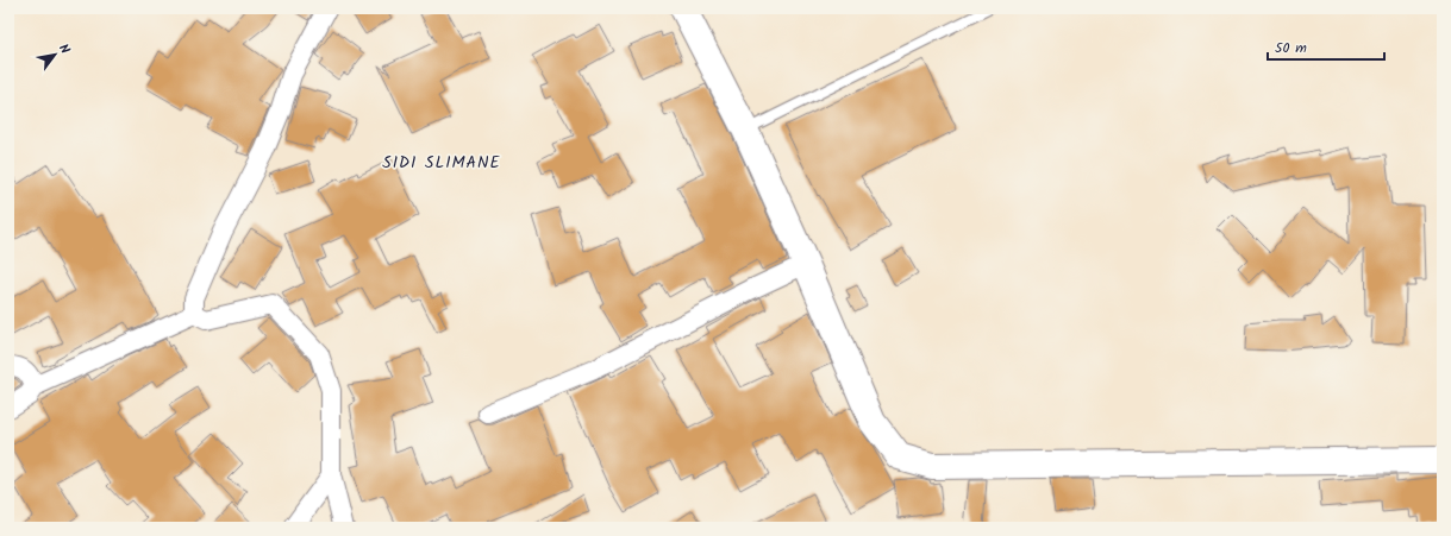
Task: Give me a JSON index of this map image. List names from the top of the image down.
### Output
{
  "districts": ["SIDI SLIMANE"],
  "scale_bar": "50 m",
  "north": "top right"
}
